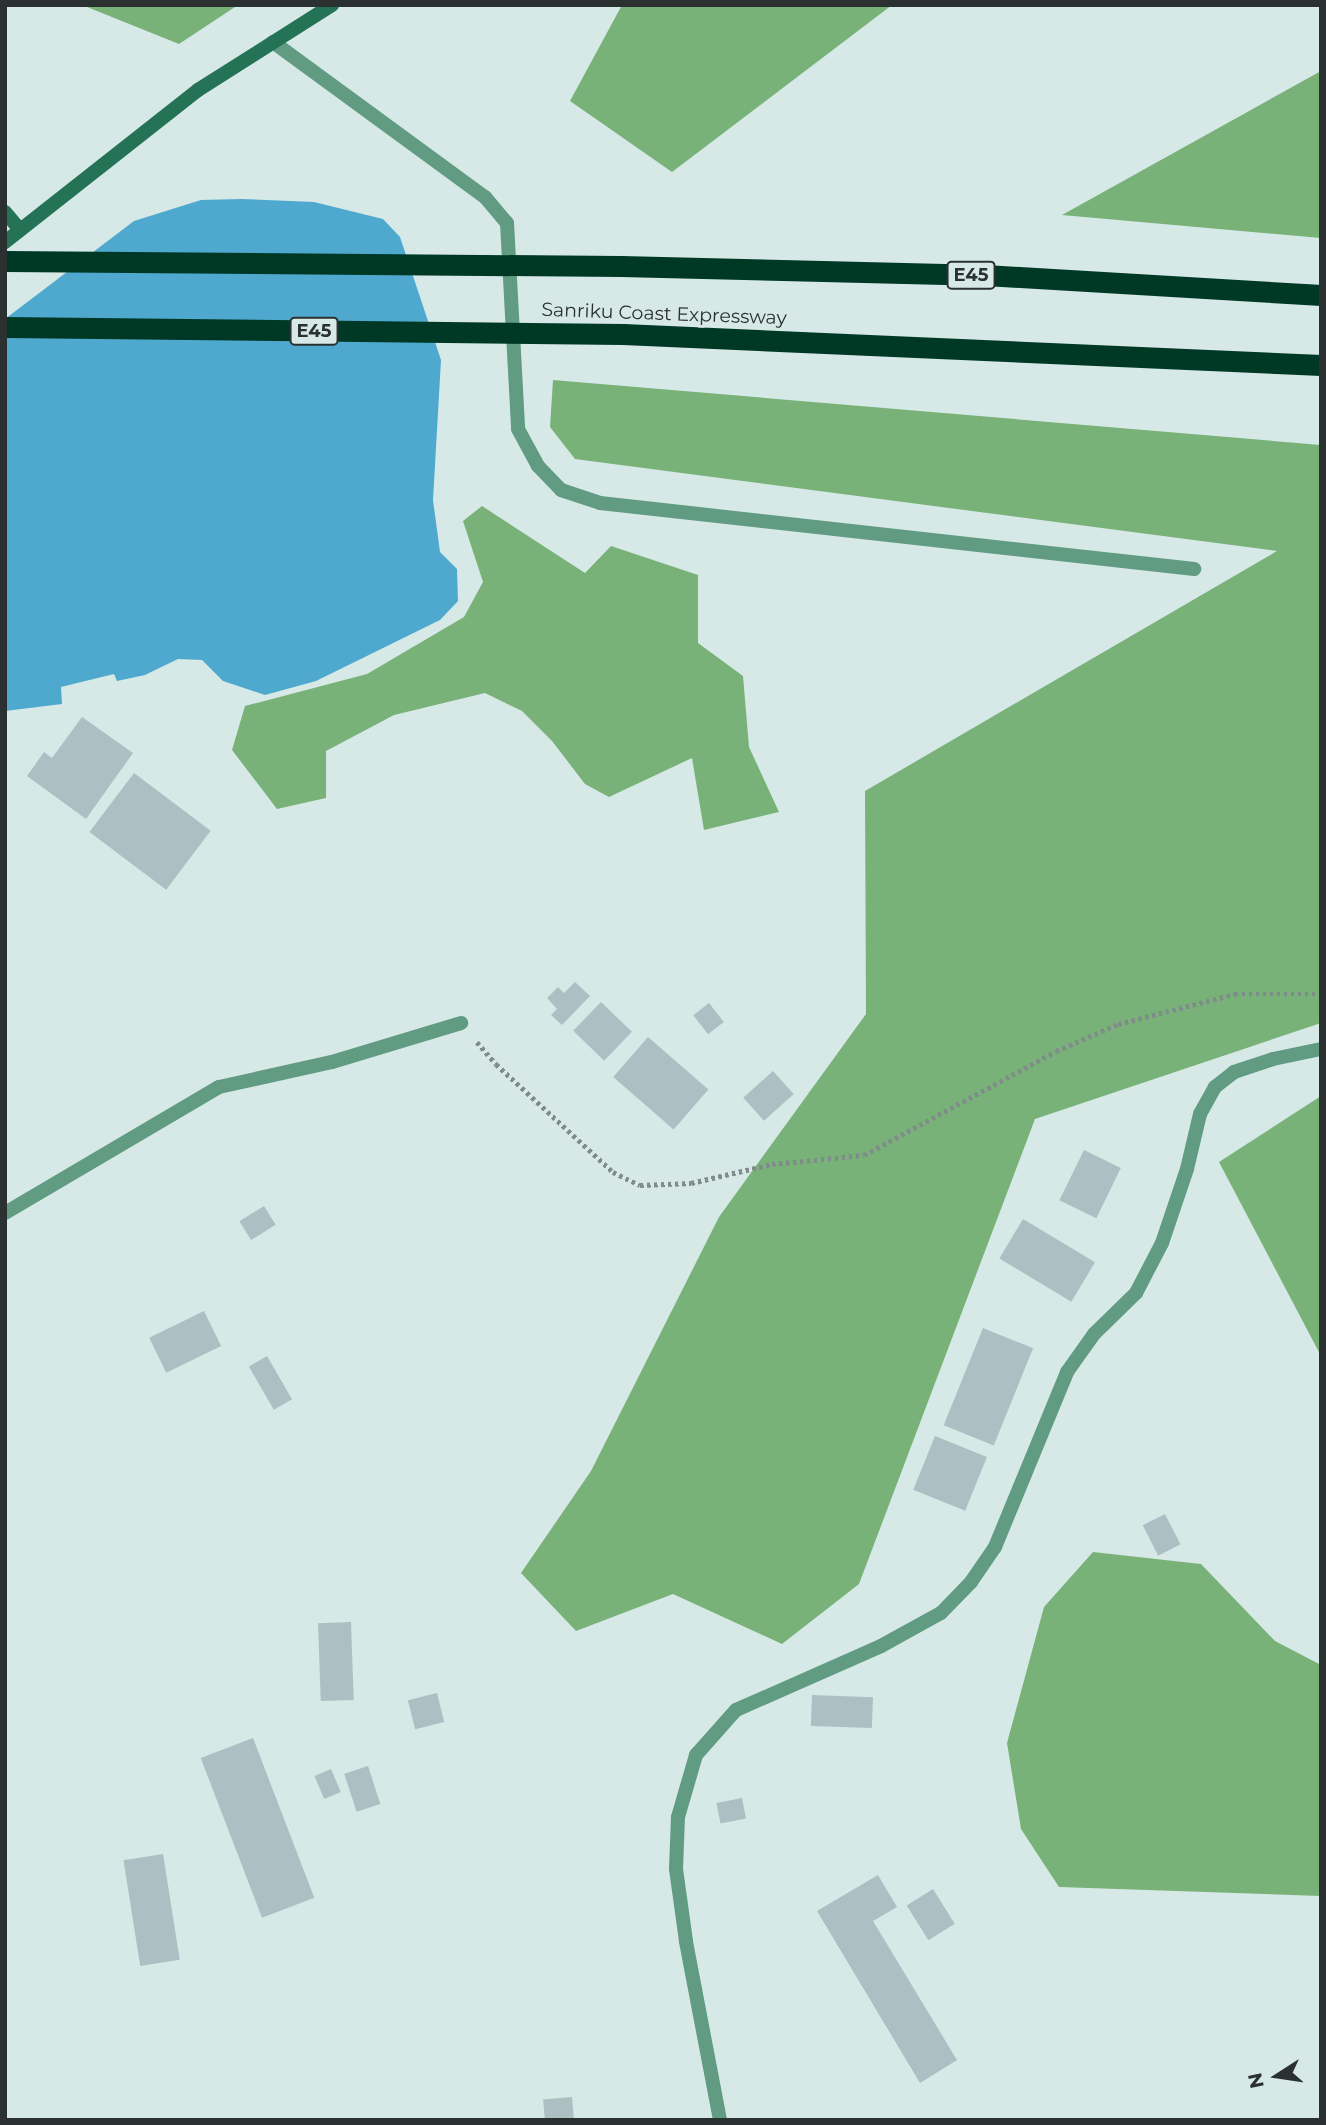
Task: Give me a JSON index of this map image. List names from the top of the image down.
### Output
{
  "streets": {
    "highway": ["E45", "Sanriku Coast Expressway"]
  },
  "north": "left"
}
